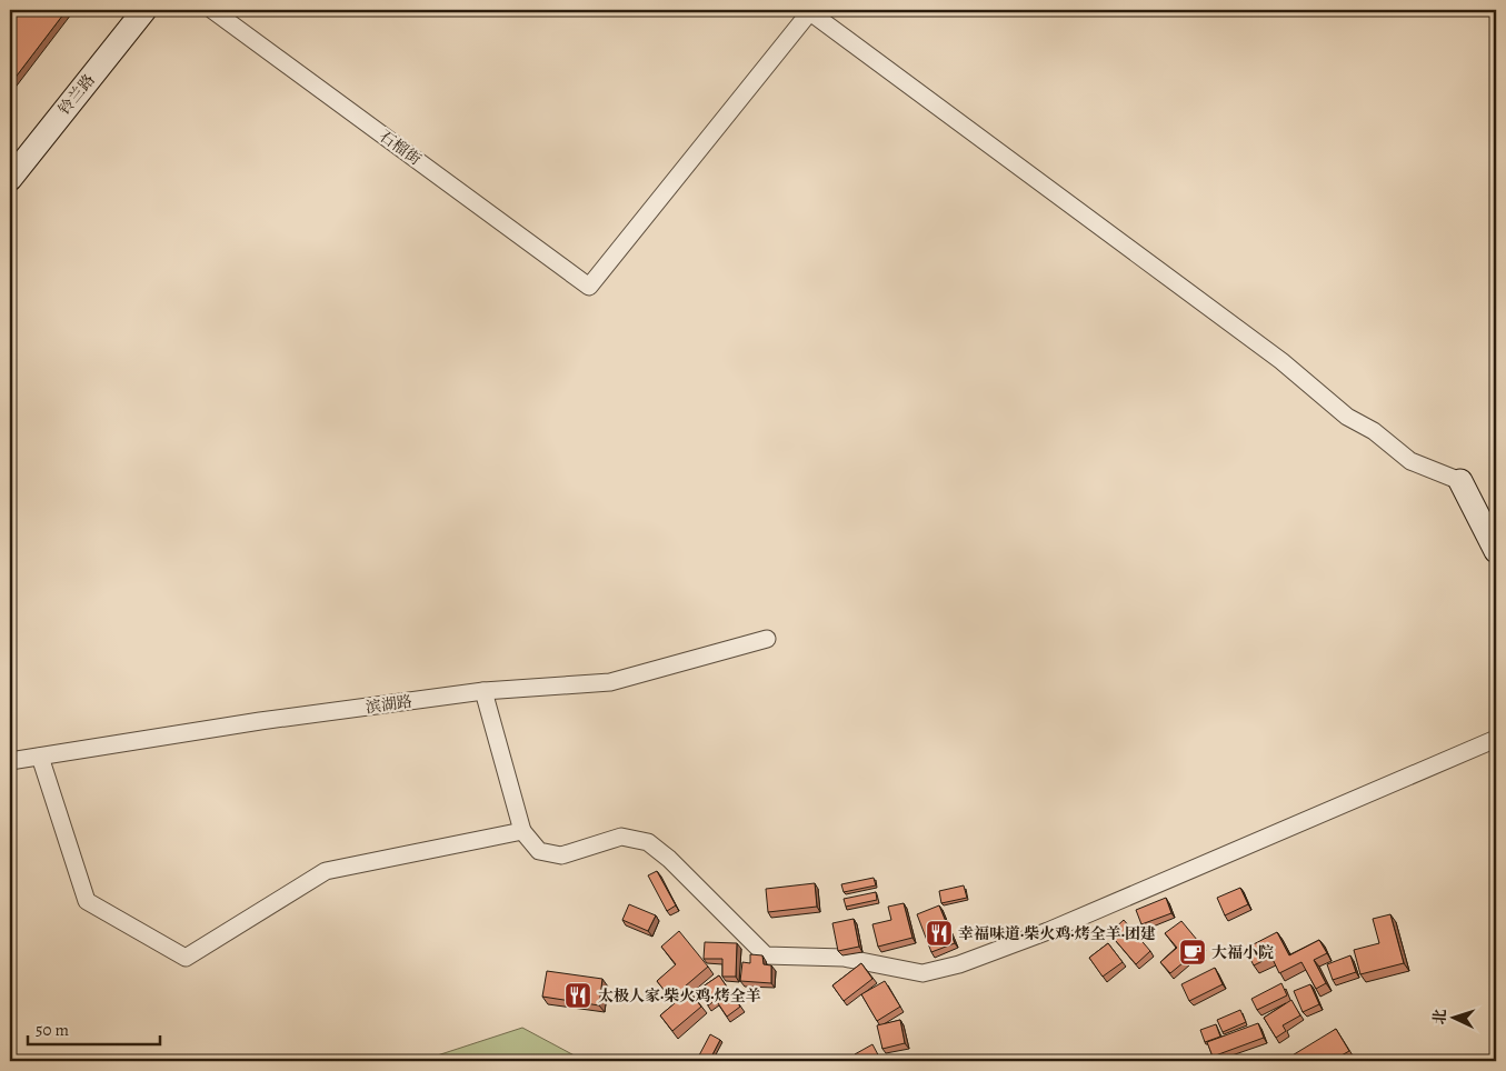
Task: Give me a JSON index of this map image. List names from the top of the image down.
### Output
{
  "streets": {
    "street": ["铃兰路", "石榴街", "滨湖路"]
  },
  "places": {
    "restaurant": ["幸福味道·柴火鸡·烤全羊·团建", "太极人家·柴火鸡·烤全羊"],
    "cafe": ["大福小院"]
  },
  "scale_bar": "50 m",
  "north": "left"
}
